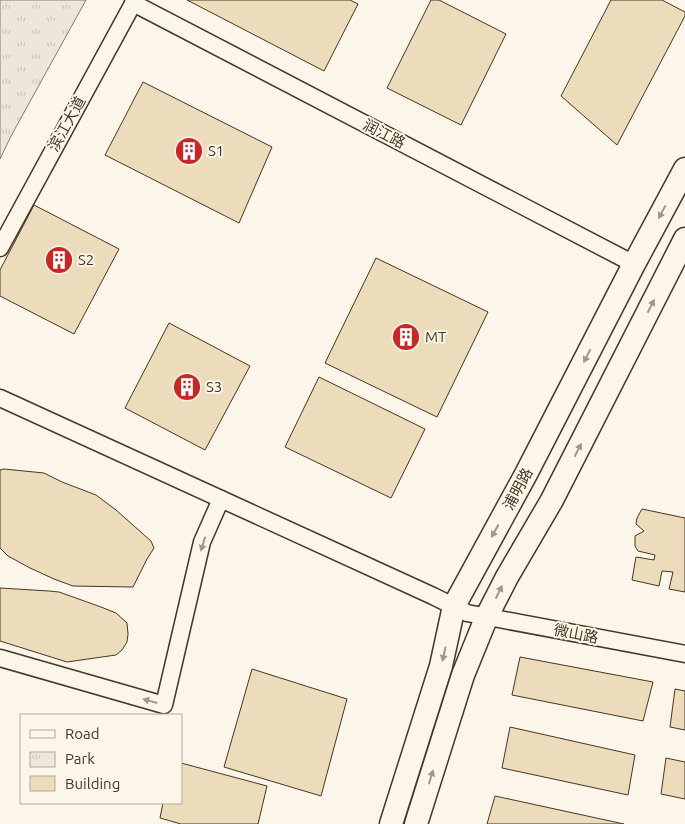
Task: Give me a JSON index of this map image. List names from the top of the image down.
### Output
{
  "streets": {
    "main road": ["浦明路"],
    "street": ["滨江大道", "润江路", "微山路"]
  },
  "crossings": [
    ["滨江大道", "润江路"],
    ["润江路", "浦明路"],
    ["浦明路", "微山路"]
  ],
  "places": {
    "building": [
      "S1",
      "S2",
      "MT",
      "S3"
    ]
  },
  "legend": ["Road", "Park", "Building"]
}
